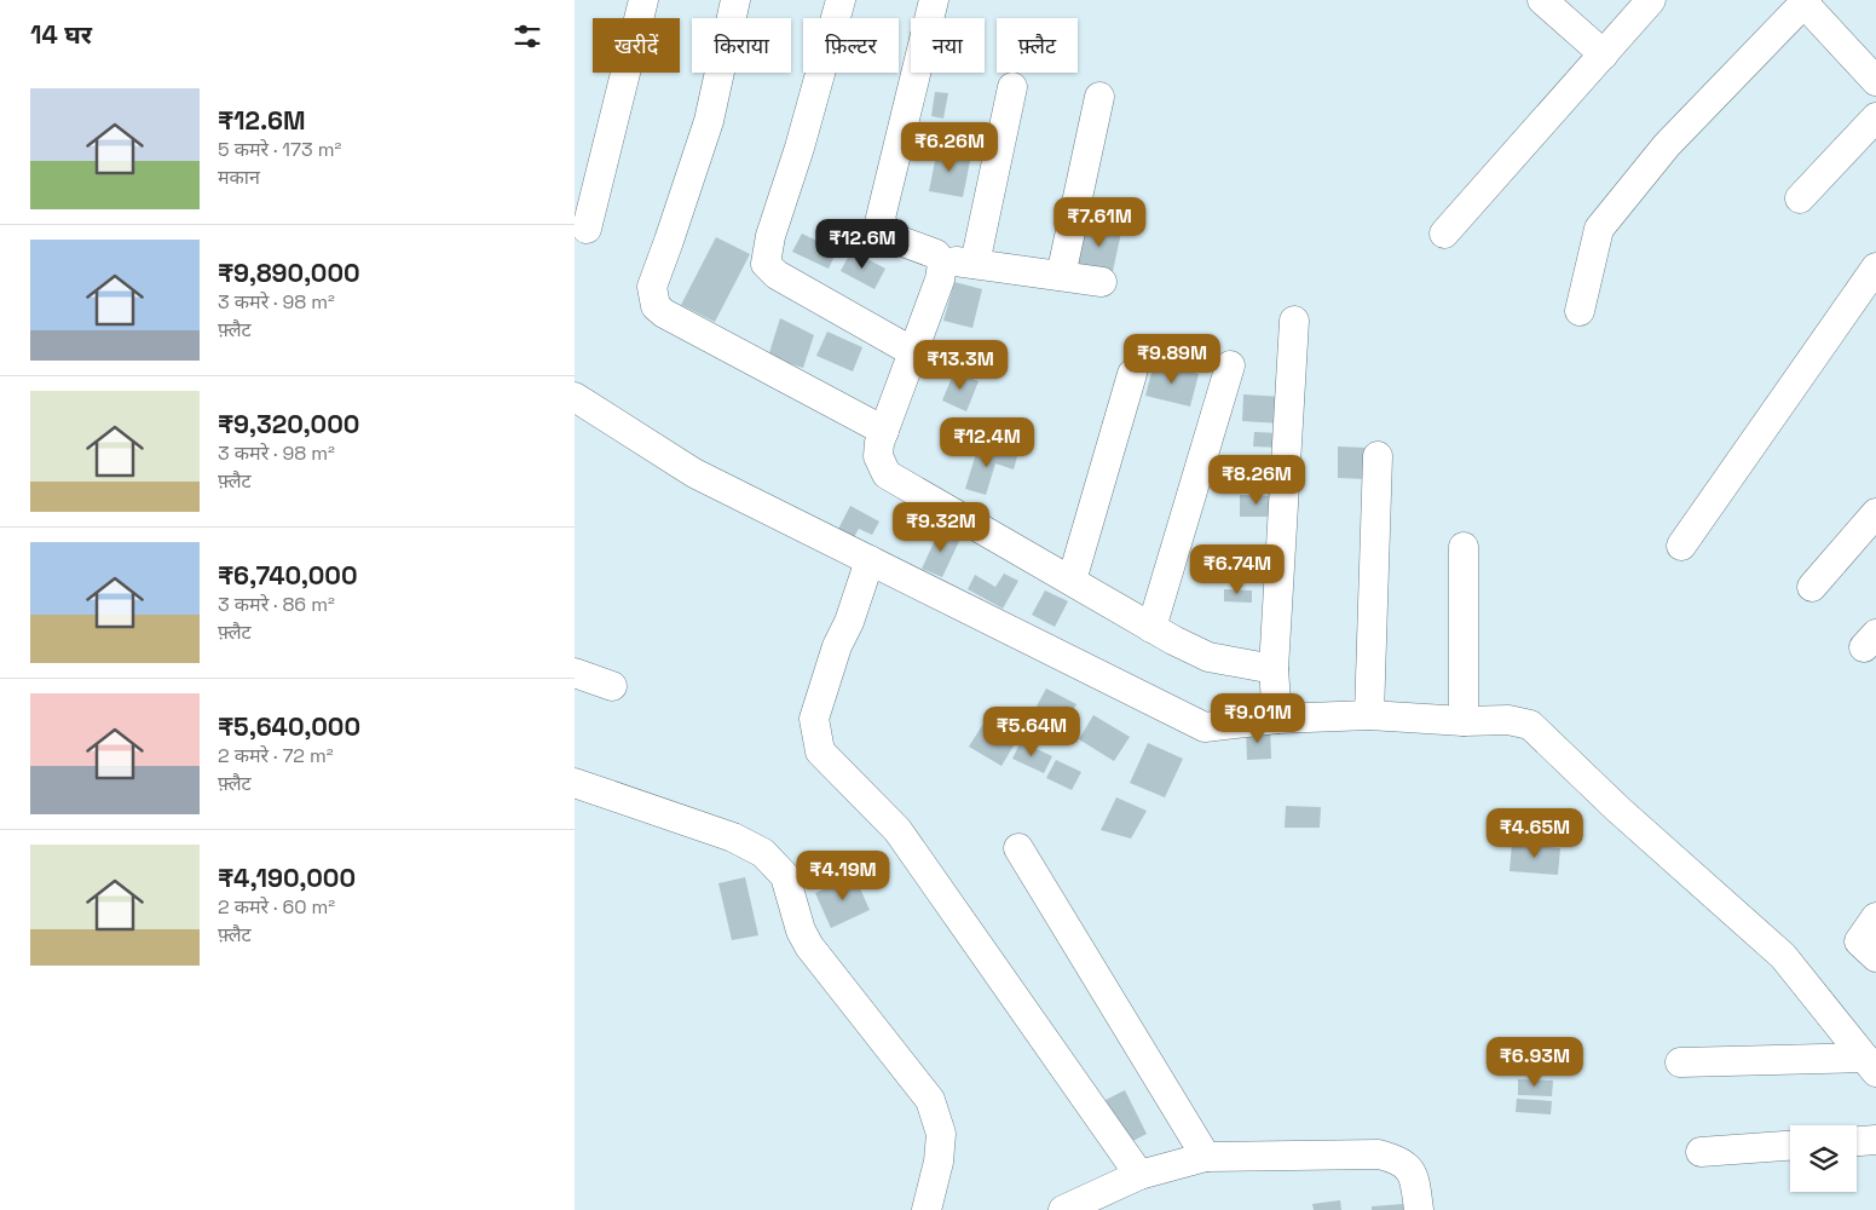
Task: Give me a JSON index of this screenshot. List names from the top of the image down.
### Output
{
  "page": {
    "heading": "14 घर",
    "chip": [
      "खरीदें",
      "किराया",
      "फ़िल्टर",
      "नया",
      "फ़्लैट"
    ],
    "list": [
      {
        "name": "₹12.6M",
        "note": "5 कमरे · 173 m² · मकान"
      },
      {
        "name": "₹9,890,000",
        "note": "3 कमरे · 98 m² · फ़्लैट"
      },
      {
        "name": "₹9,320,000",
        "note": "3 कमरे · 98 m² · फ़्लैट"
      },
      {
        "name": "₹6,740,000",
        "note": "3 कमरे · 86 m² · फ़्लैट"
      },
      {
        "name": "₹5,640,000",
        "note": "2 कमरे · 72 m² · फ़्लैट"
      },
      {
        "name": "₹4,190,000",
        "note": "2 कमरे · 60 m² · फ़्लैट"
      }
    ],
    "price": [
      "₹6.26M",
      "₹7.61M",
      "₹12.6M",
      "₹9.89M",
      "₹13.3M",
      "₹12.4M",
      "₹8.26M",
      "₹9.32M",
      "₹6.74M",
      "₹9.01M",
      "₹5.64M",
      "₹4.65M",
      "₹4.19M",
      "₹6.93M"
    ]
  }
}
